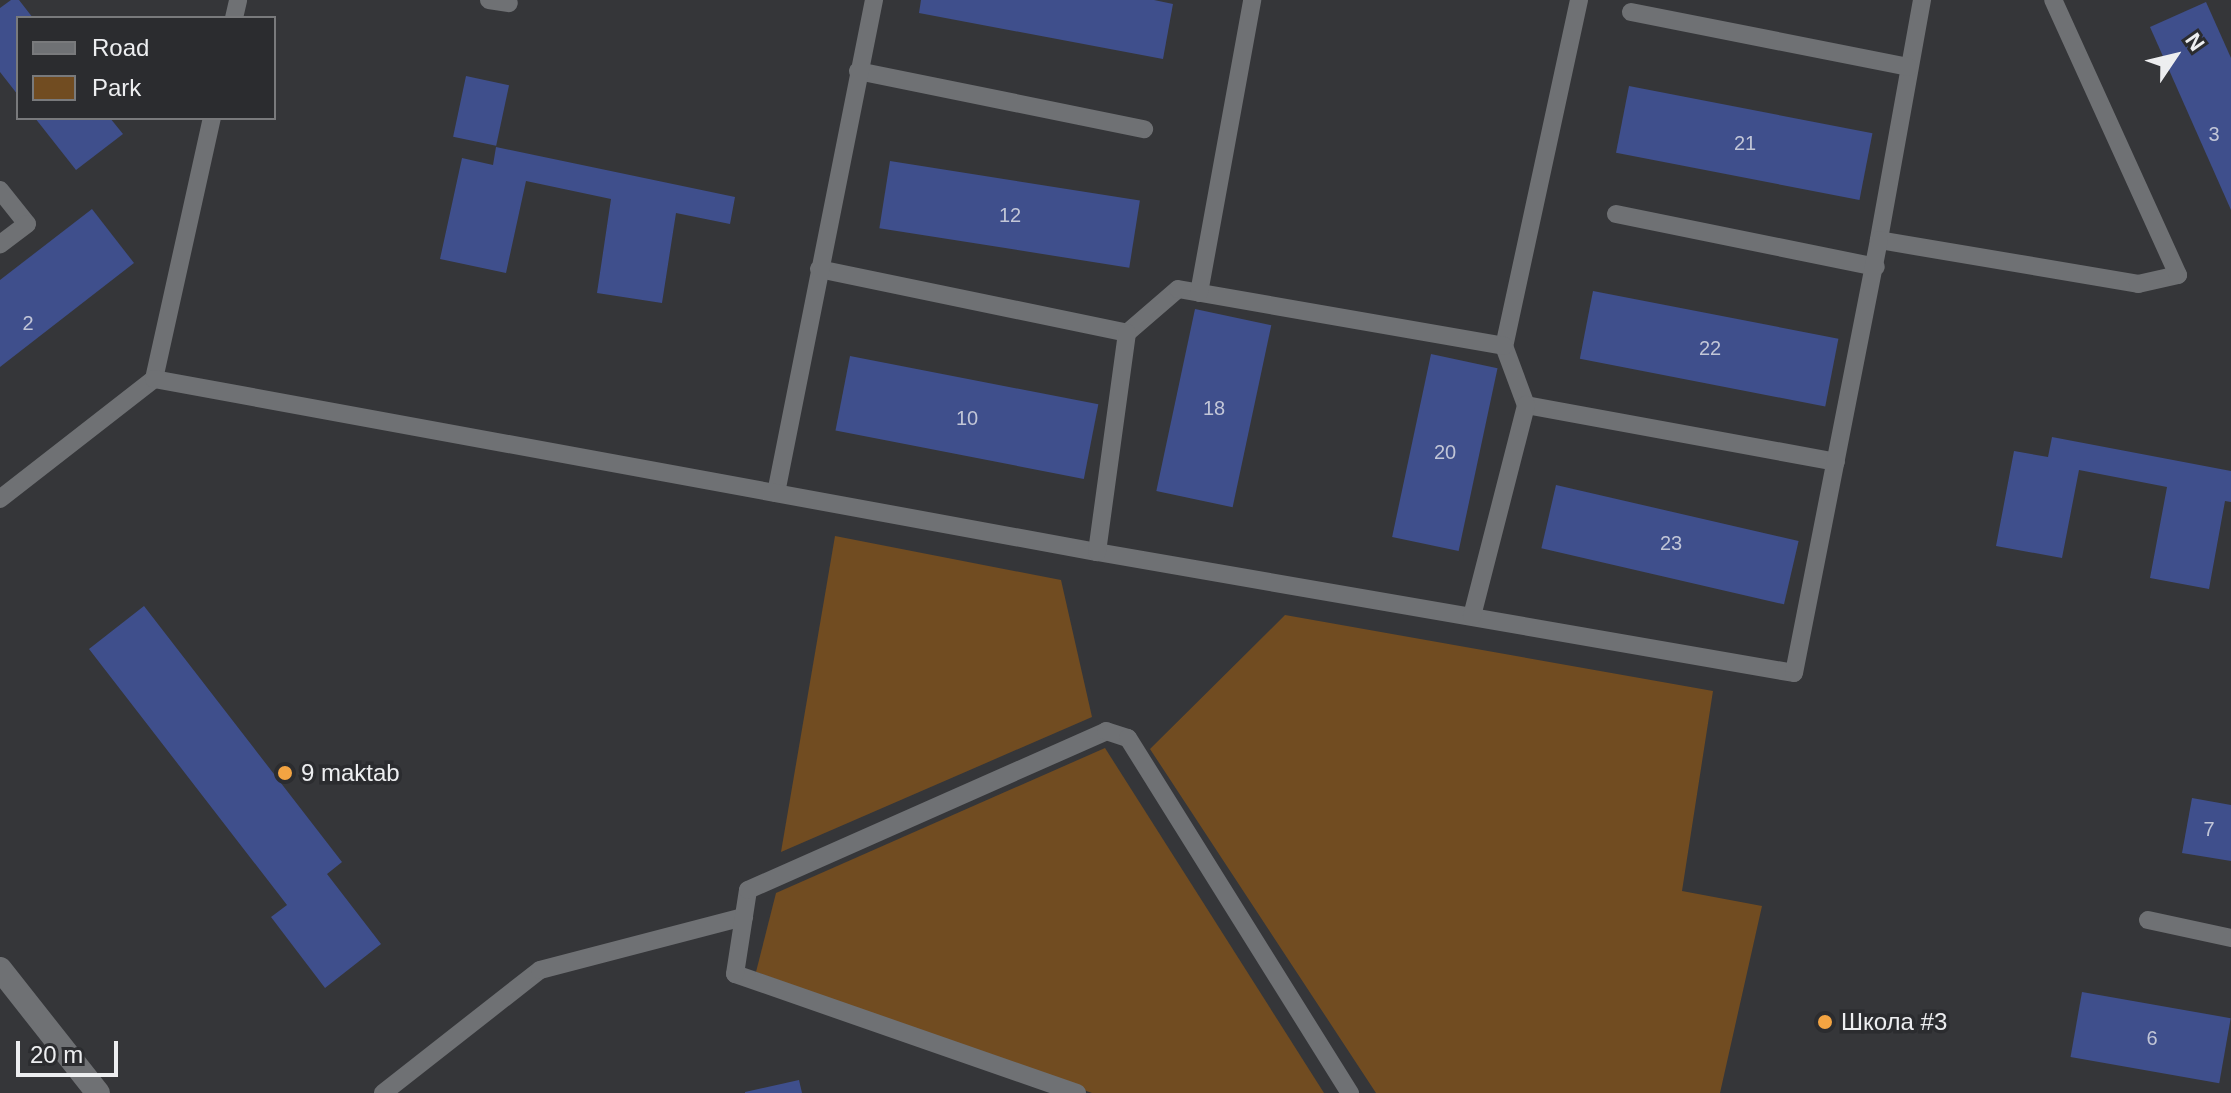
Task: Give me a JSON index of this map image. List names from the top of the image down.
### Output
{
  "places": ["9 maktab", "Школа #3"],
  "house_numbers": [
    "3",
    "21",
    "12",
    "2",
    "22",
    "18",
    "10",
    "20",
    "23",
    "7",
    "6"
  ],
  "legend": ["Road", "Park"],
  "scale_bar": "20 m",
  "north": "top right"
}
